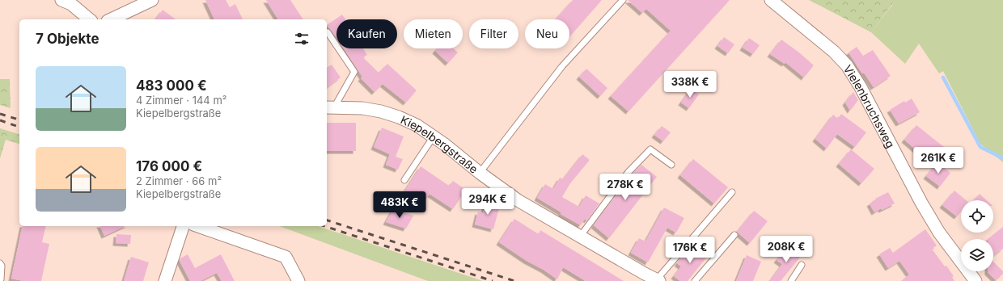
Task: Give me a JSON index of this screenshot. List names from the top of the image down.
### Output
{
  "streets": {
    "street": ["Vielenbruchsweg", "Kiepelbergstraße"]
  },
  "page": {
    "chip": [
      "Kaufen",
      "Mieten",
      "Filter",
      "Neu"
    ],
    "heading": "7 Objekte",
    "list": [
      {
        "name": "483 000 €",
        "note": "4 Zimmer · 144 m² · Kiepelbergstraße"
      },
      {
        "name": "176 000 €",
        "note": "2 Zimmer · 66 m² · Kiepelbergstraße"
      }
    ],
    "price": [
      "338K €",
      "261K €",
      "278K €",
      "294K €",
      "483K €",
      "208K €",
      "176K €"
    ]
  }
}
